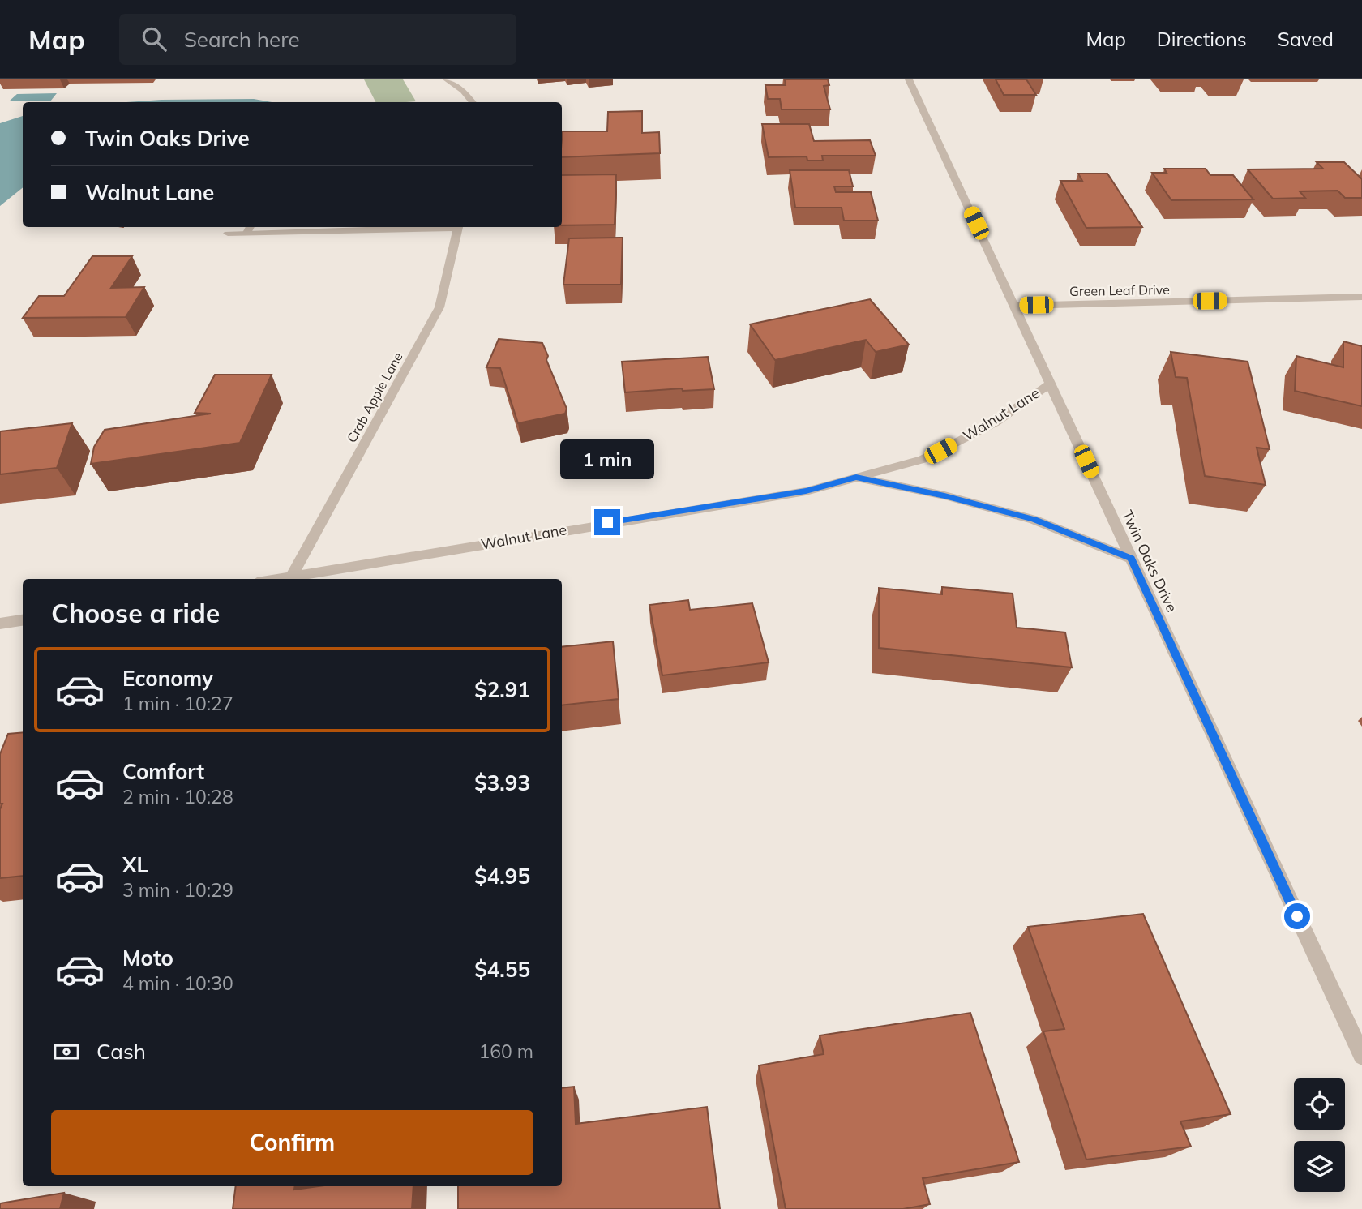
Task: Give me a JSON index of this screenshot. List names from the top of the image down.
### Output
{
  "streets": {
    "street": [
      "Green Leaf Drive",
      "Crab Apple Lane",
      "Walnut Lane",
      "Twin Oaks Drive"
    ]
  },
  "crossings": [
    ["Green Leaf Drive", "Twin Oaks Drive"],
    ["Crab Apple Lane", "Walnut Lane"],
    ["Walnut Lane", "Twin Oaks Drive"]
  ],
  "page": {
    "header": "Map",
    "search": "Search here",
    "nav": ["Map", "Directions", "Saved"],
    "banner": ["Twin Oaks Drive", "Walnut Lane"],
    "bubble": "1 min",
    "heading": "Choose a ride",
    "list": [
      {
        "name": "Economy",
        "note": "1 min · 10:27",
        "value": "$2.91"
      },
      {
        "name": "Comfort",
        "note": "2 min · 10:28",
        "value": "$3.93"
      },
      {
        "name": "XL",
        "note": "3 min · 10:29",
        "value": "$4.95"
      },
      {
        "name": "Moto",
        "note": "4 min · 10:30",
        "value": "$4.55"
      }
    ],
    "pay": ["Cash", "160 m"],
    "buttons": "Confirm"
  }
}
